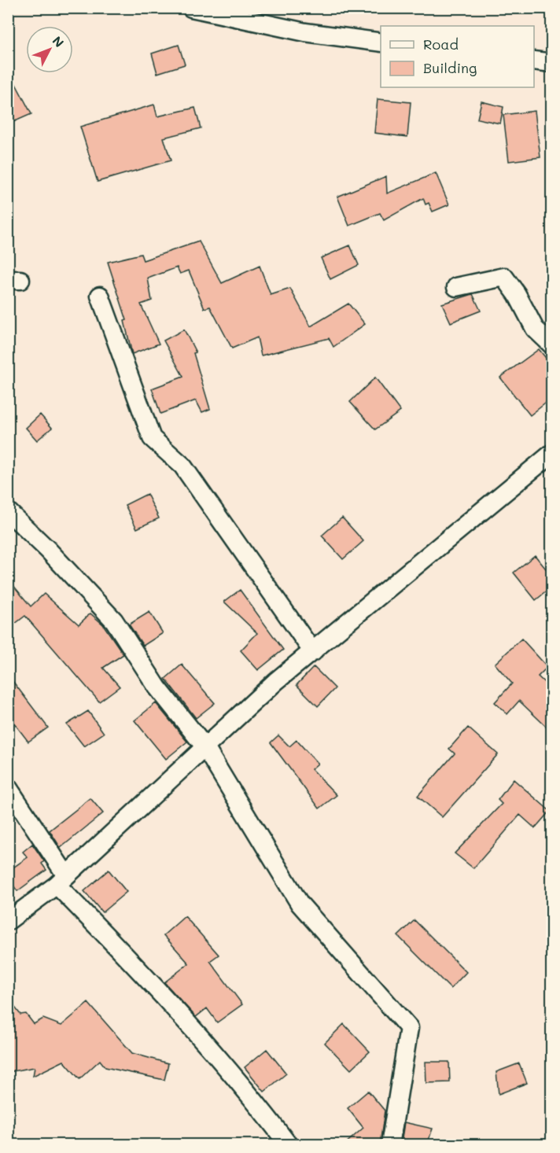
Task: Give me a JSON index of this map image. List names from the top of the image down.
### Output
{
  "legend": ["Road", "Building"],
  "north": "top right"
}
